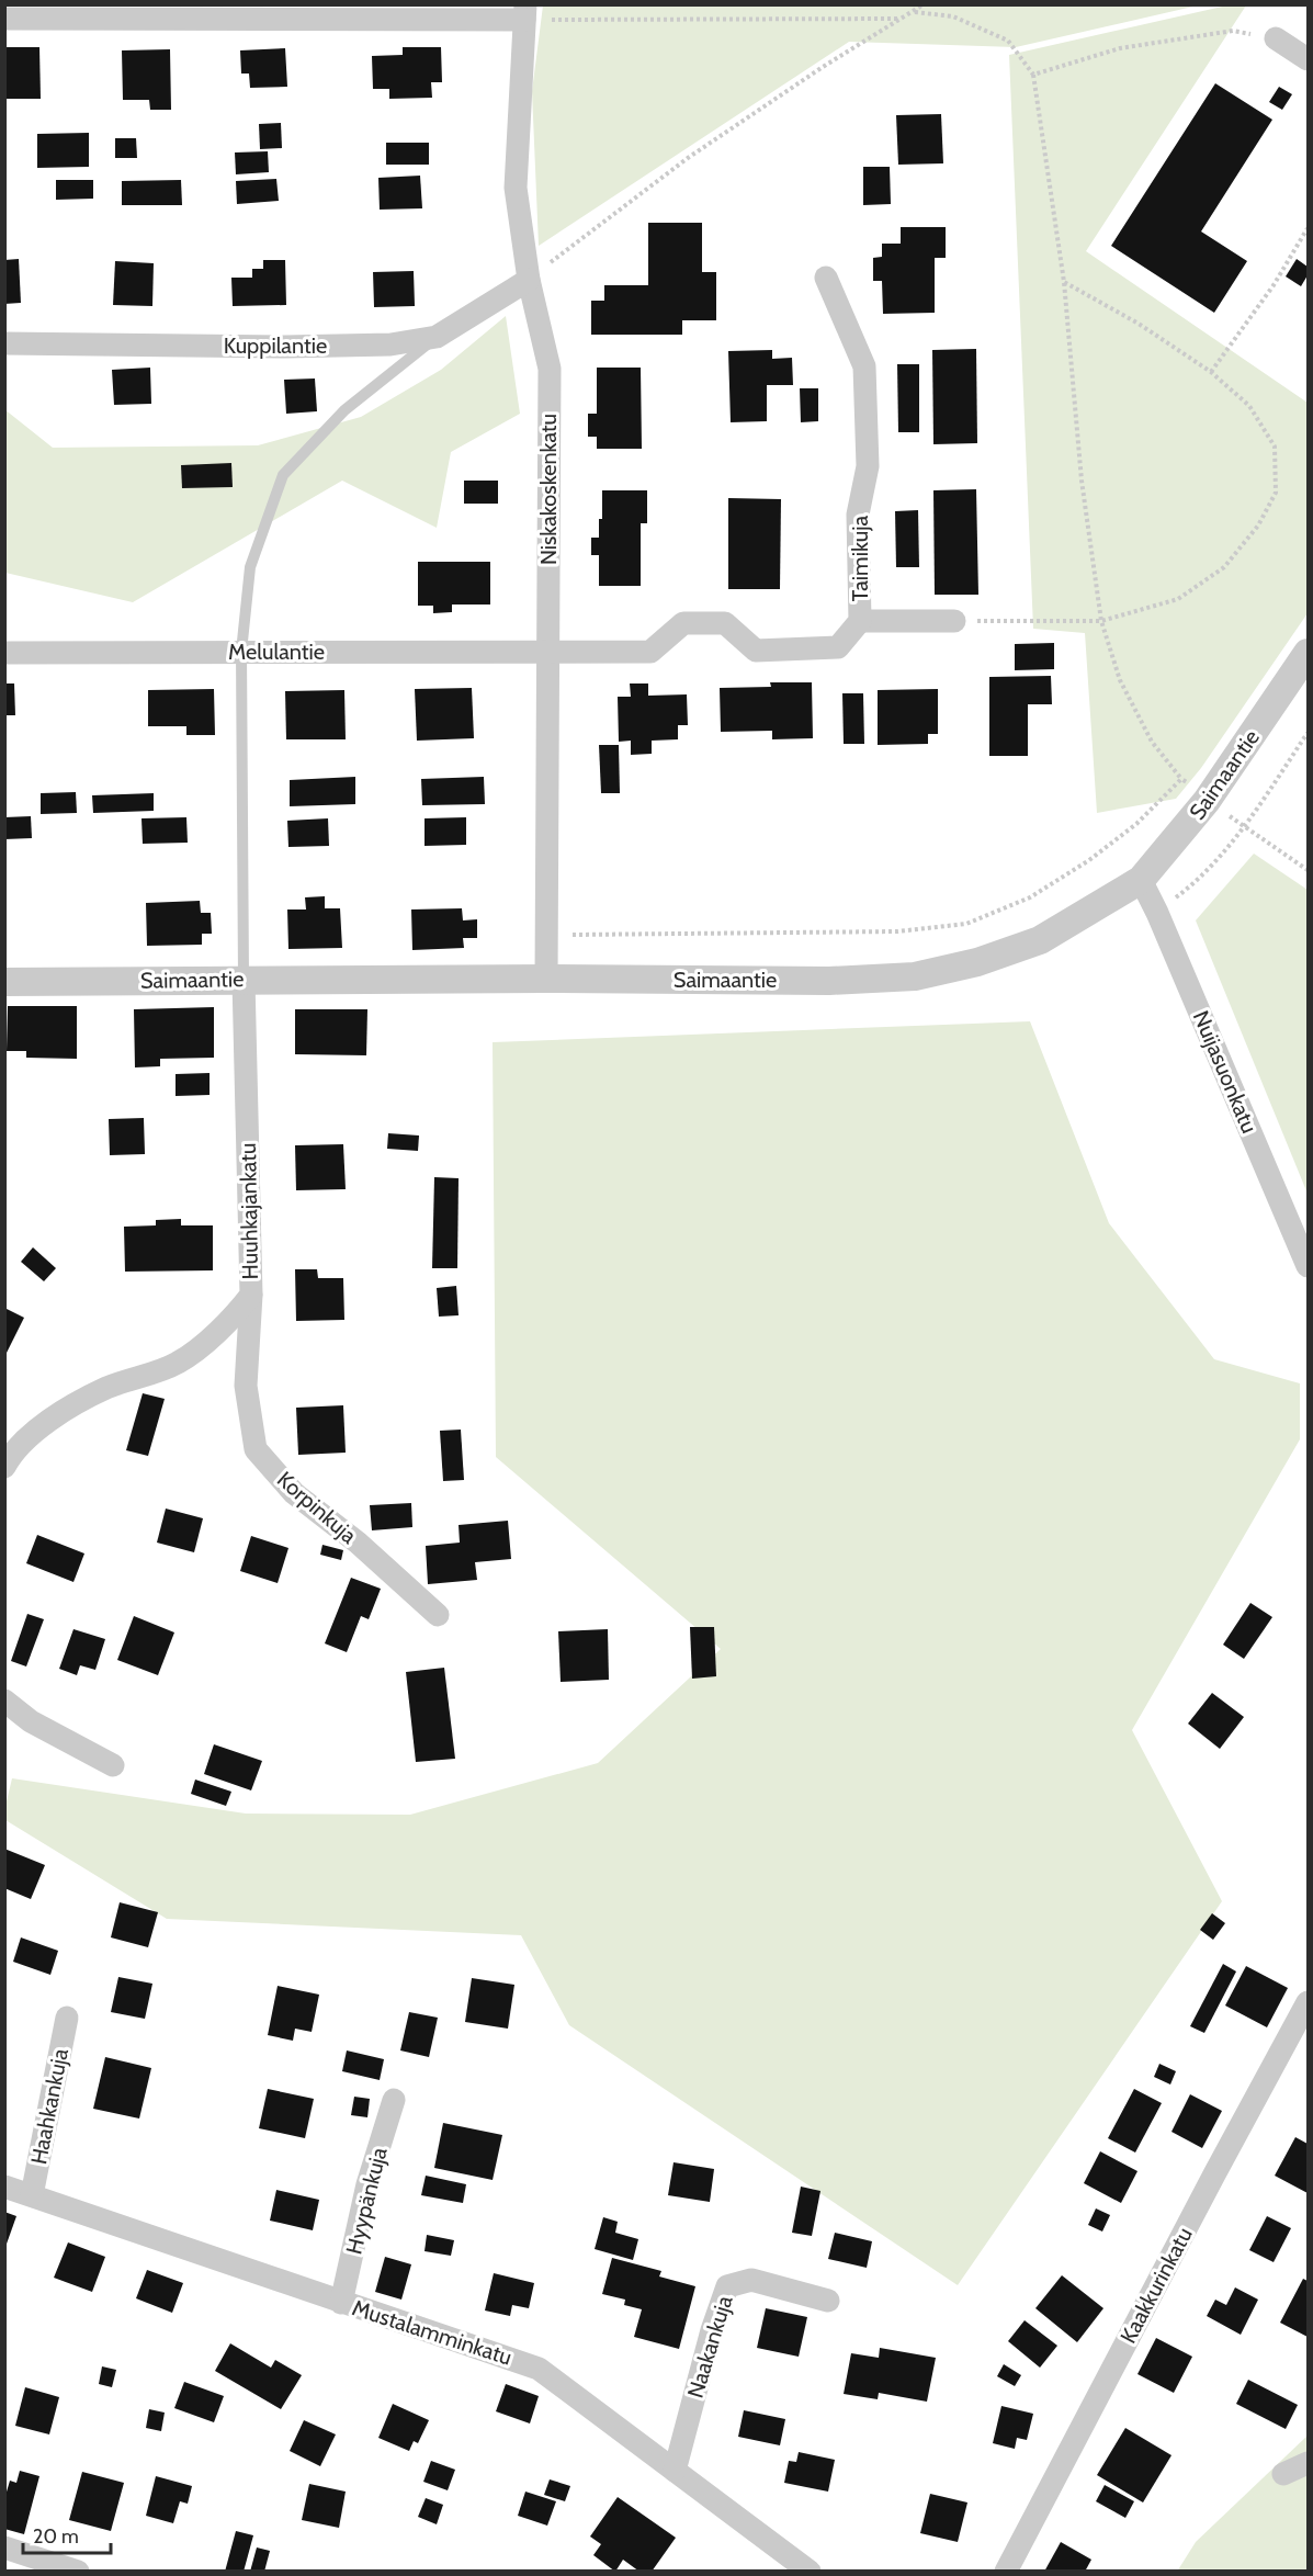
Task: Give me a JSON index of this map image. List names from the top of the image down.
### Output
{
  "streets": {
    "street": [
      "Kuppilantie",
      "Niskakoskenkatu",
      "Taimikuja",
      "Melulantie",
      "Saimaantie",
      "Nuijasuonkatu",
      "Huuhkajankatu",
      "Korpinkuja",
      "Haahkankuja",
      "Hyypänkuja",
      "Kaakkurinkatu",
      "Mustalamminkatu",
      "Naakankuja"
    ]
  },
  "crossings": [
    ["Kuppilantie", "Niskakoskenkatu"],
    ["Niskakoskenkatu", "Taimikuja"],
    ["Niskakoskenkatu", "Melulantie"],
    ["Niskakoskenkatu", "Saimaantie"],
    ["Taimikuja", "Melulantie"],
    ["Saimaantie", "Nuijasuonkatu"],
    ["Saimaantie", "Huuhkajankatu"],
    ["Huuhkajankatu", "Korpinkuja"],
    ["Haahkankuja", "Mustalamminkatu"],
    ["Hyypänkuja", "Mustalamminkatu"],
    ["Mustalamminkatu", "Naakankuja"]
  ],
  "scale_bar": "20 m"
}
